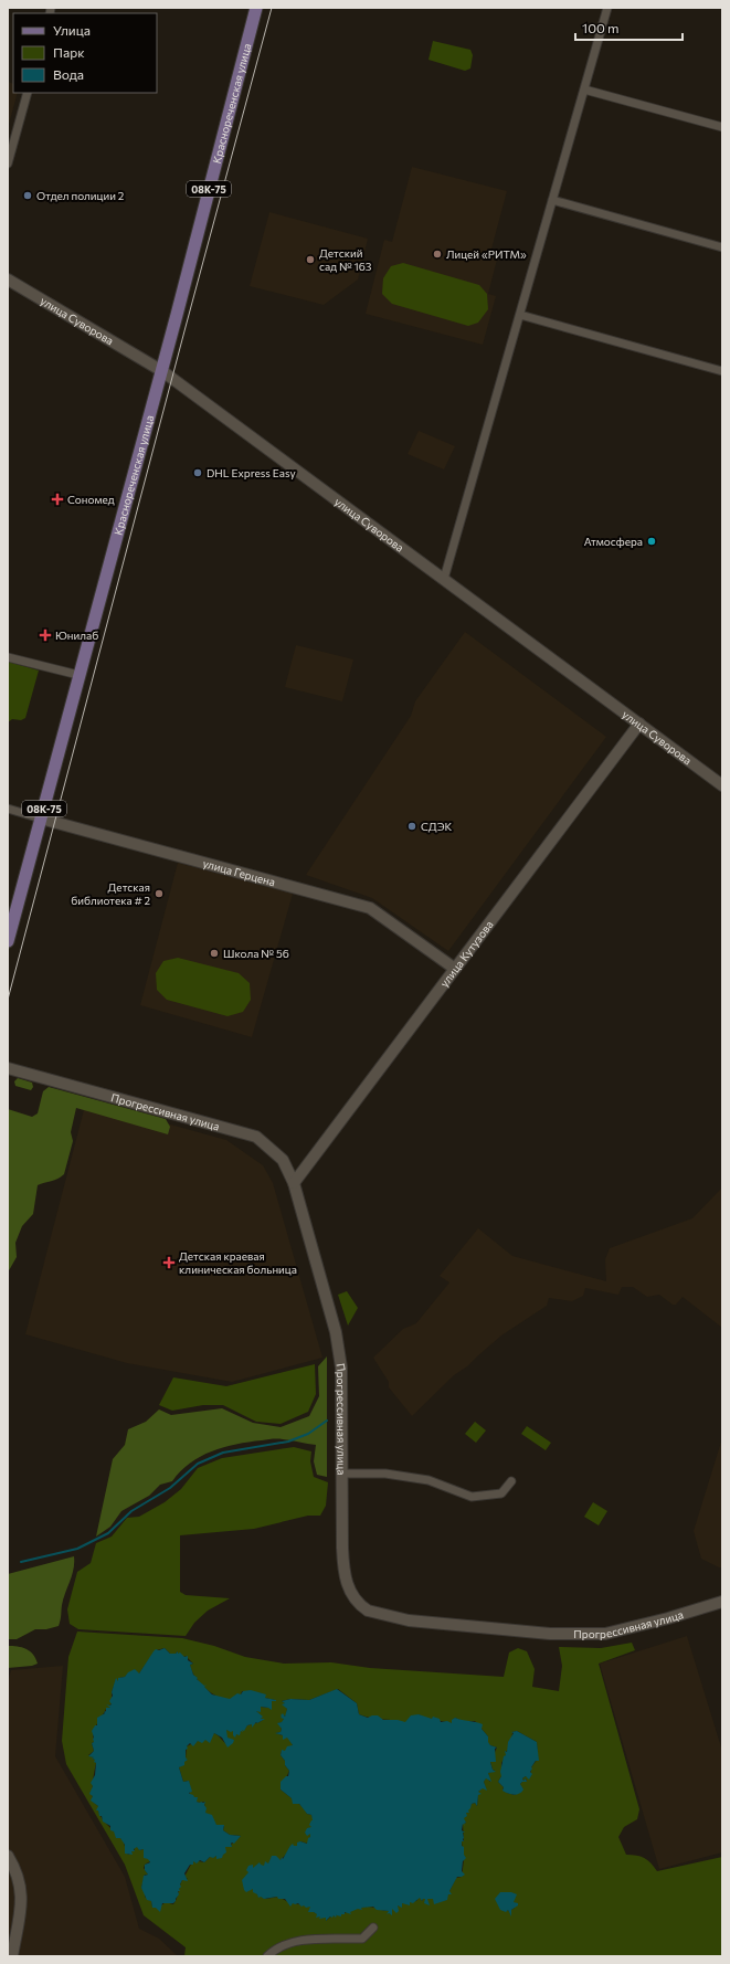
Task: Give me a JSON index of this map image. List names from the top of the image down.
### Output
{
  "streets": {
    "main road": ["Краснореченская улица", "08К-75"],
    "street": [
      "улица Суворова",
      "улица Герцена",
      "улица Кутузова",
      "Прогрессивная улица"
    ]
  },
  "crossings": [
    ["Краснореченская улица", "улица Суворова"],
    ["Краснореченская улица", "улица Герцена"],
    ["улица Суворова", "улица Кутузова"],
    ["улица Герцена", "улица Кутузова"],
    ["улица Кутузова", "Прогрессивная улица"]
  ],
  "places": {
    "other": [
      "Отдел полиции 2",
      "Лицей «РИТМ»",
      "Детский сад № 163",
      "DHL Express Easy",
      "Атмосфера",
      "СДЭК",
      "Детская библиотека # 2",
      "Школа № 56"
    ],
    "health": ["Сономед", "Юнилаб", "Детская краевая клиническая больница"]
  },
  "legend": ["Улица", "Парк", "Вода"],
  "scale_bar": "100 m"
}
